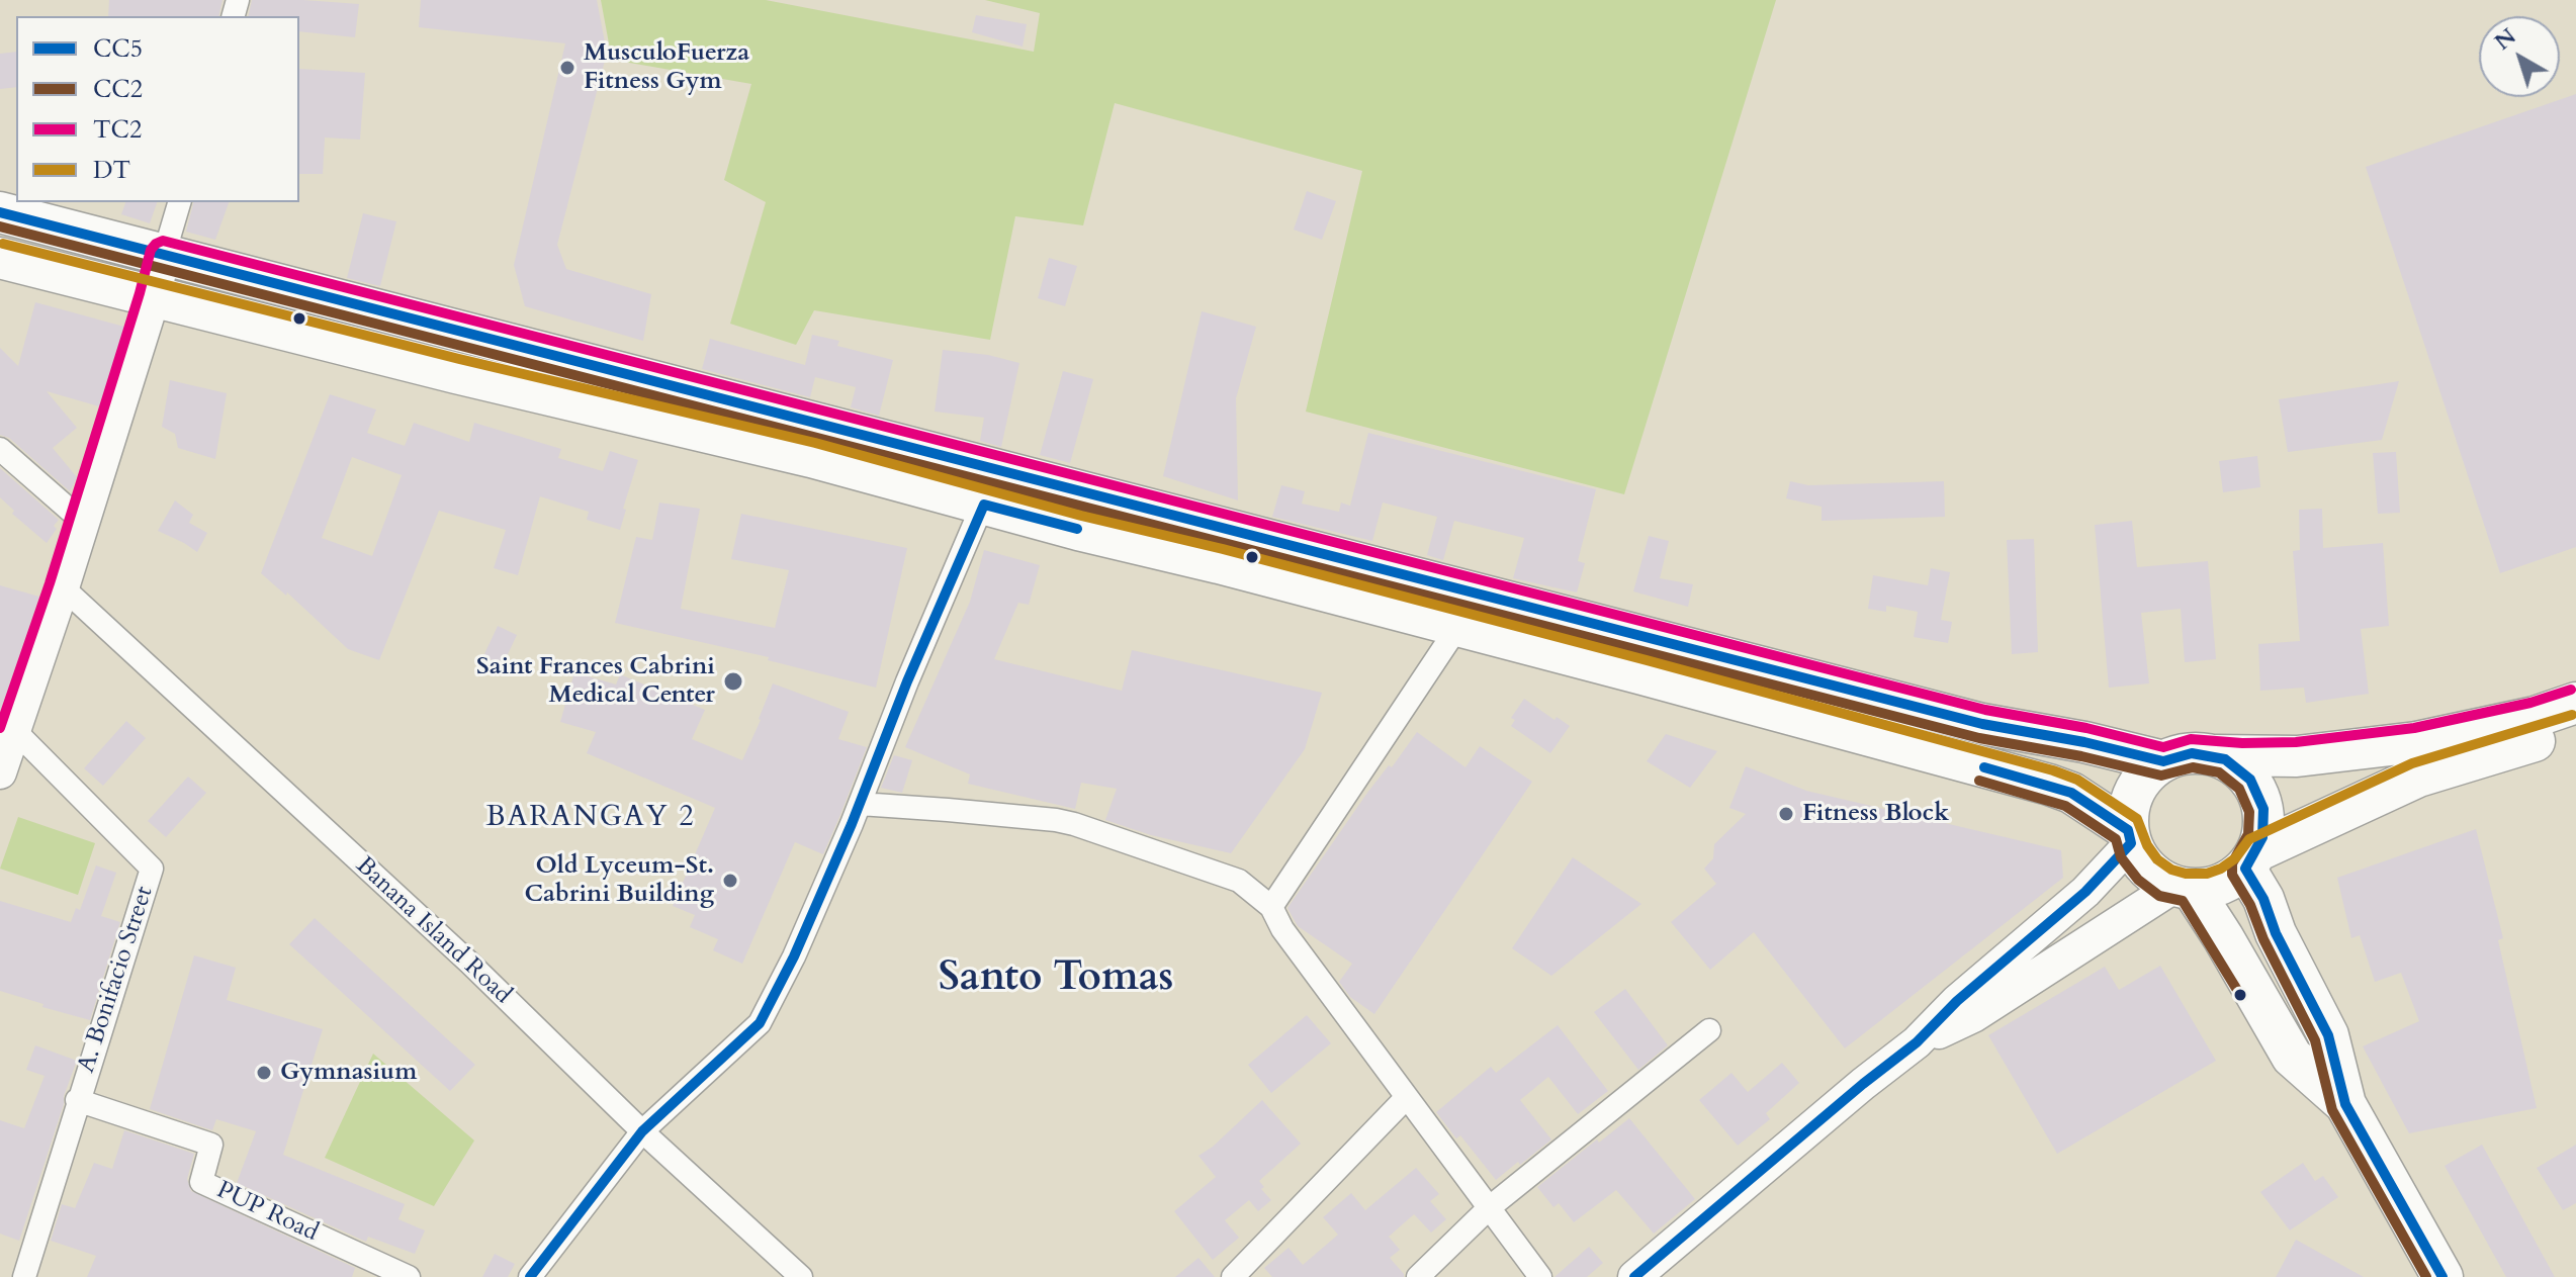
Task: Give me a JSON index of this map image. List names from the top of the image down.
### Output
{
  "streets": {
    "street": ["Banana Island Road", "A. Bonifacio Street", "PUP Road"]
  },
  "crossings": [
    ["A. Bonifacio Street", "PUP Road"]
  ],
  "districts": ["BARANGAY 2", "Santo Tomas"],
  "places": [
    "MusculoFuerza Fitness Gym",
    "Saint Frances Cabrini Medical Center",
    "Fitness Block",
    "Old Lyceum-St. Cabrini Building",
    "Gymnasium"
  ],
  "lines": [
    "transit line CC5",
    "transit line CC2",
    "transit line TC2",
    "transit line DT"
  ],
  "legend": [
    "CC5",
    "CC2",
    "TC2",
    "DT"
  ],
  "north": "top left"
}
